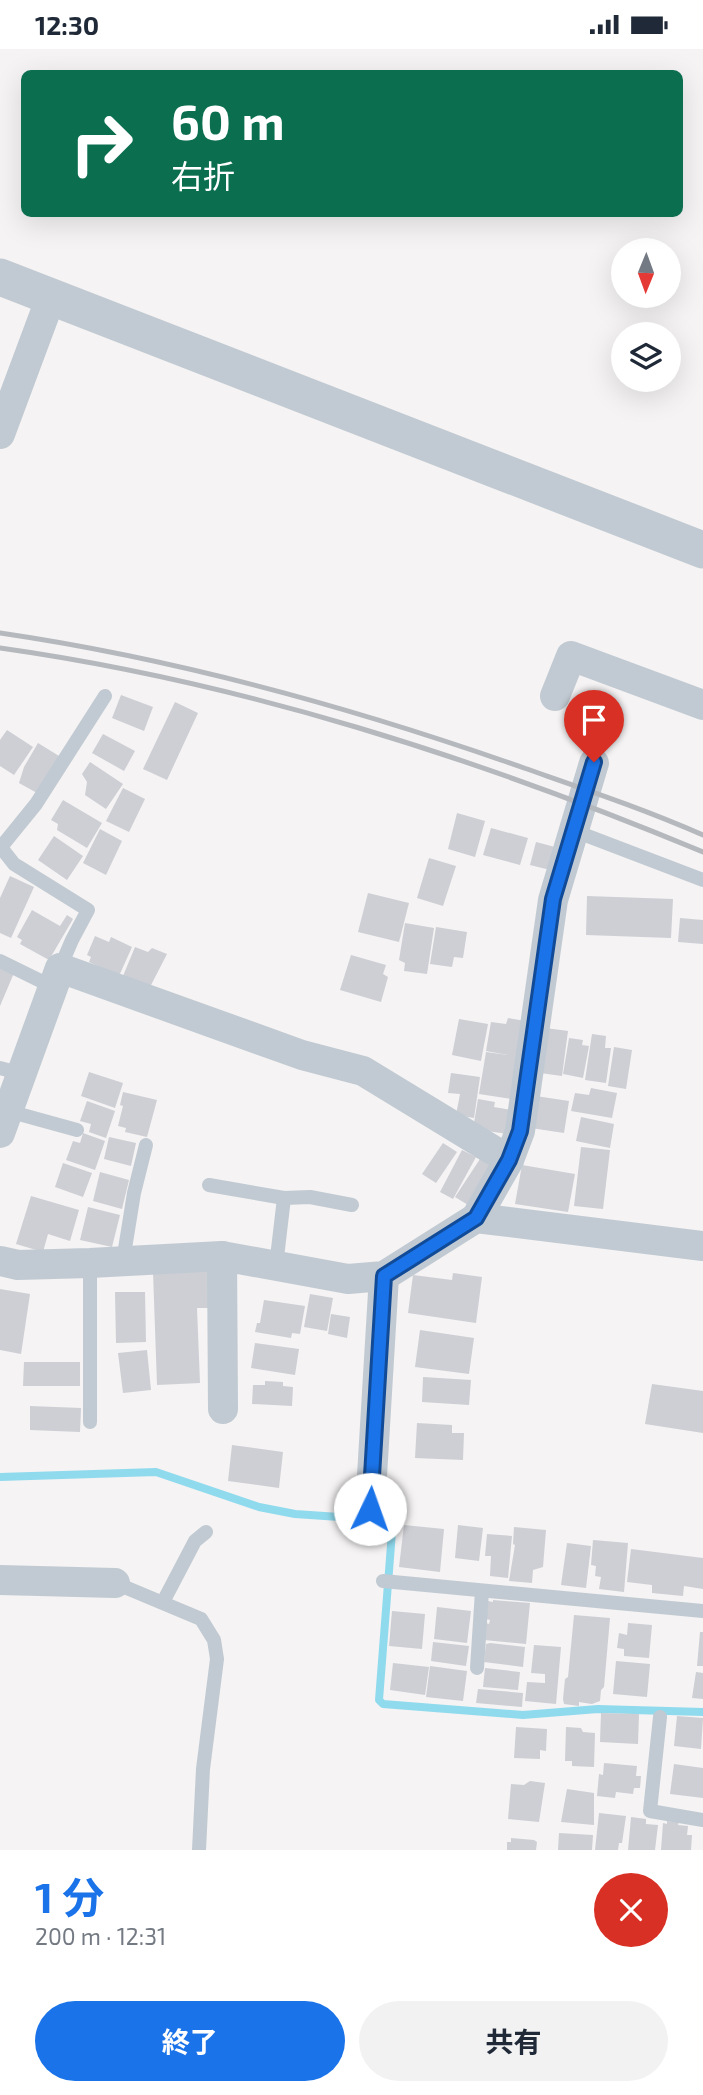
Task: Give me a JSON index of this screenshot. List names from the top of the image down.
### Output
{
  "north": "bottom",
  "page": {
    "status": "12:30",
    "turn": ["60 m", "右折"],
    "heading": ["1 分", "200 m · 12:31"],
    "buttons": ["終了", "共有"]
  }
}
